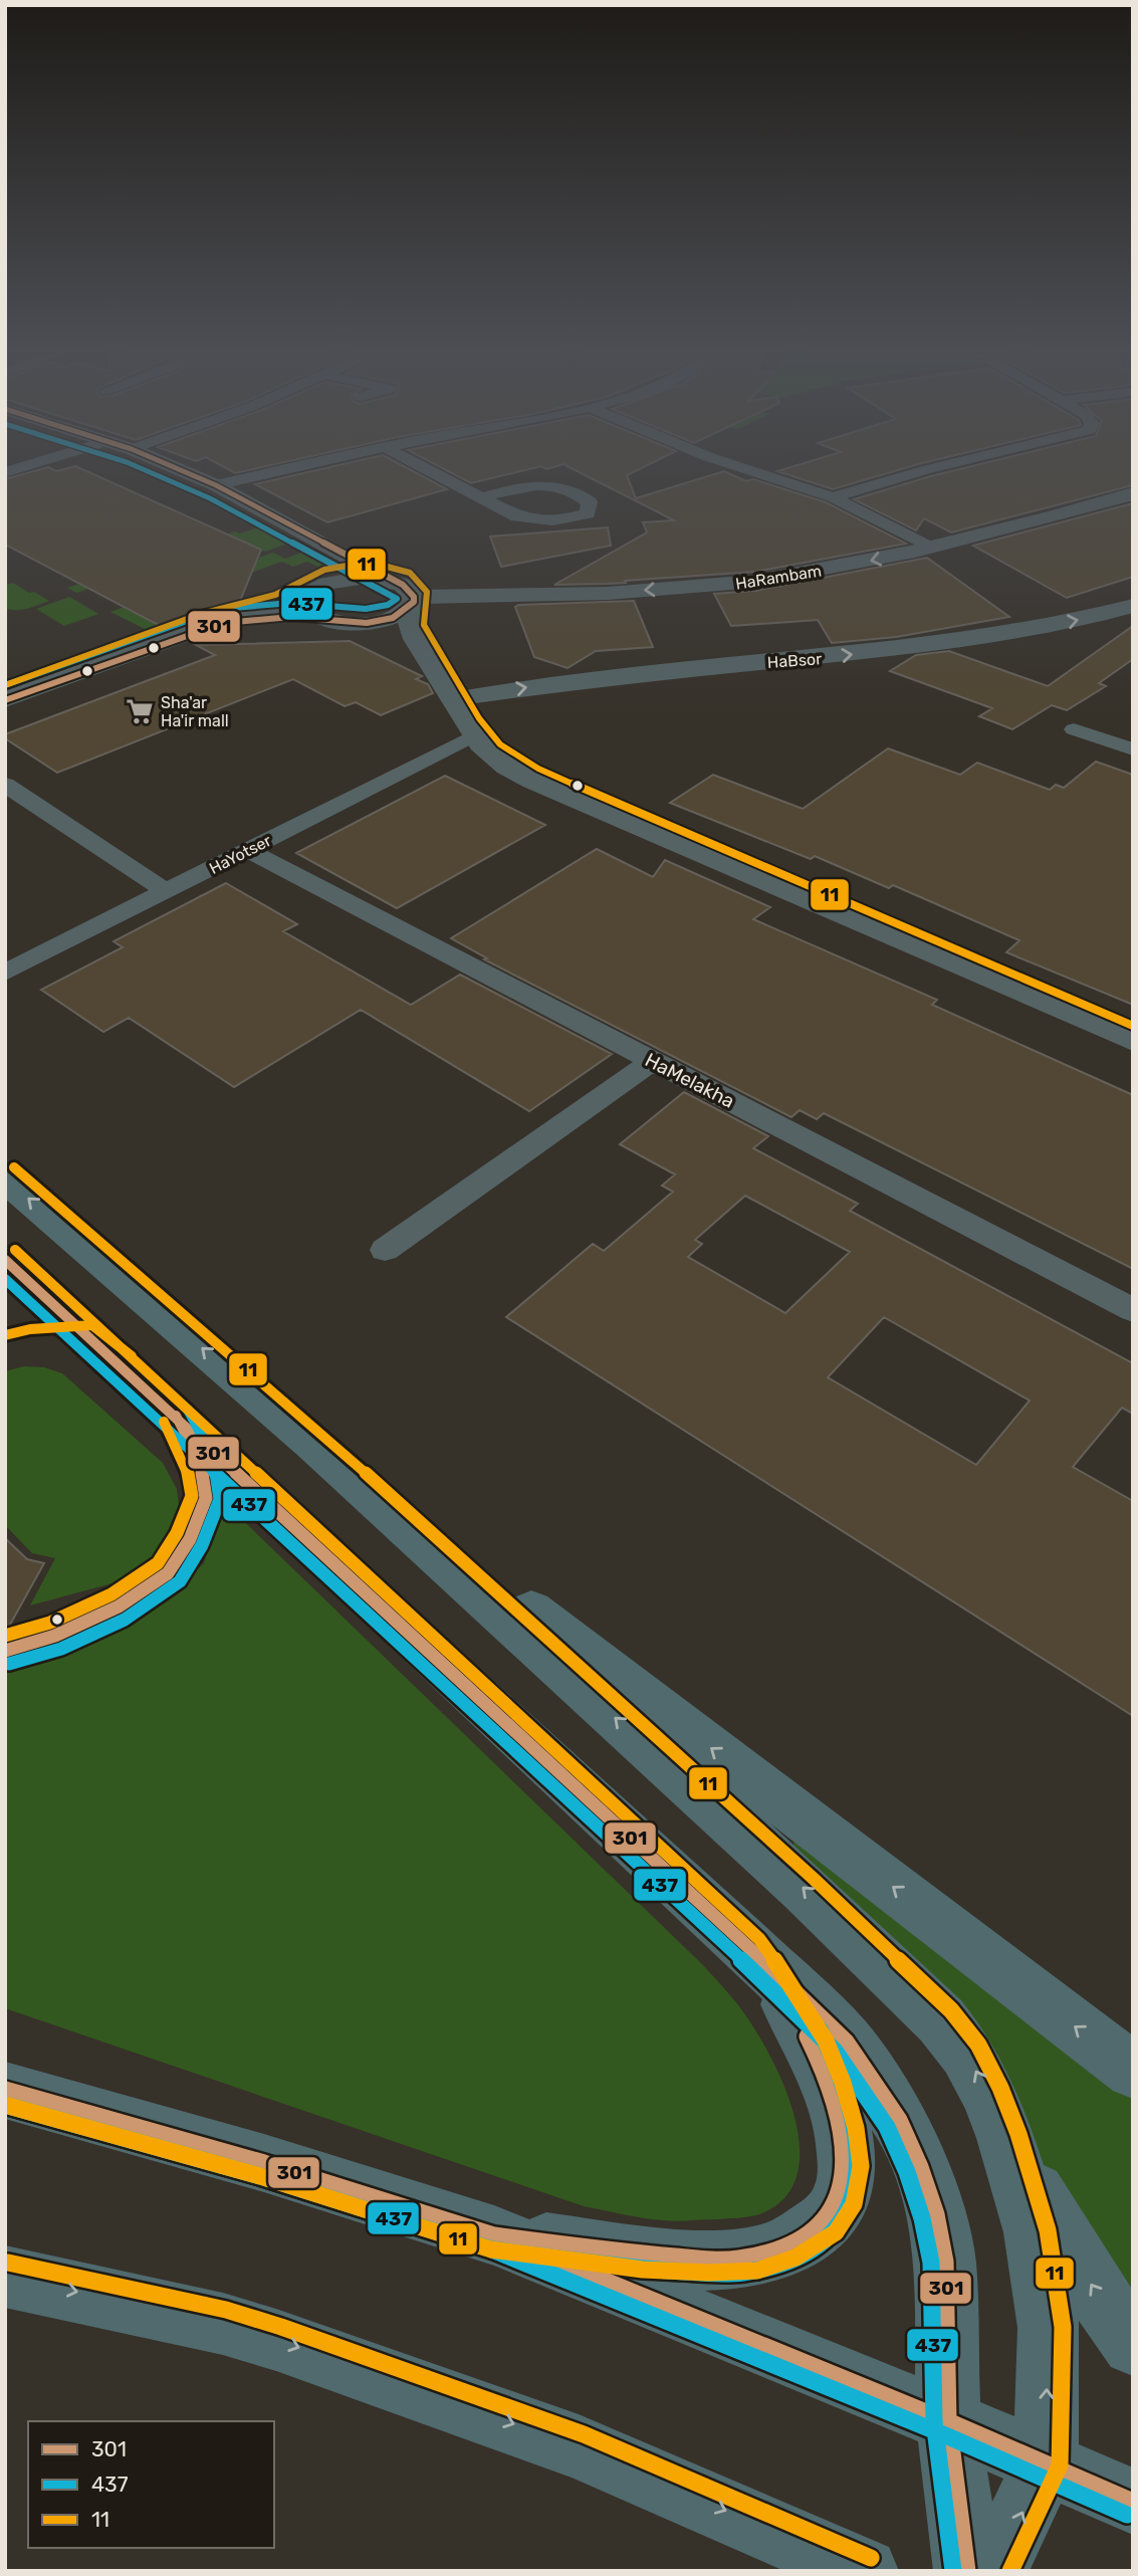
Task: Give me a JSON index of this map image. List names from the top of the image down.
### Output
{
  "streets": {
    "street": [
      "HaRambam",
      "HaBsor",
      "HaYotser",
      "HaMelakha"
    ]
  },
  "crossings": [
    ["HaYotser", "HaMelakha"]
  ],
  "one_way": ["HaBsor"],
  "places": {
    "supermarket": ["Sha'ar Ha'ir mall"]
  },
  "lines": ["transit line 301", "transit line 437", "transit line 11"],
  "legend": ["301", "437", "11"]
}
